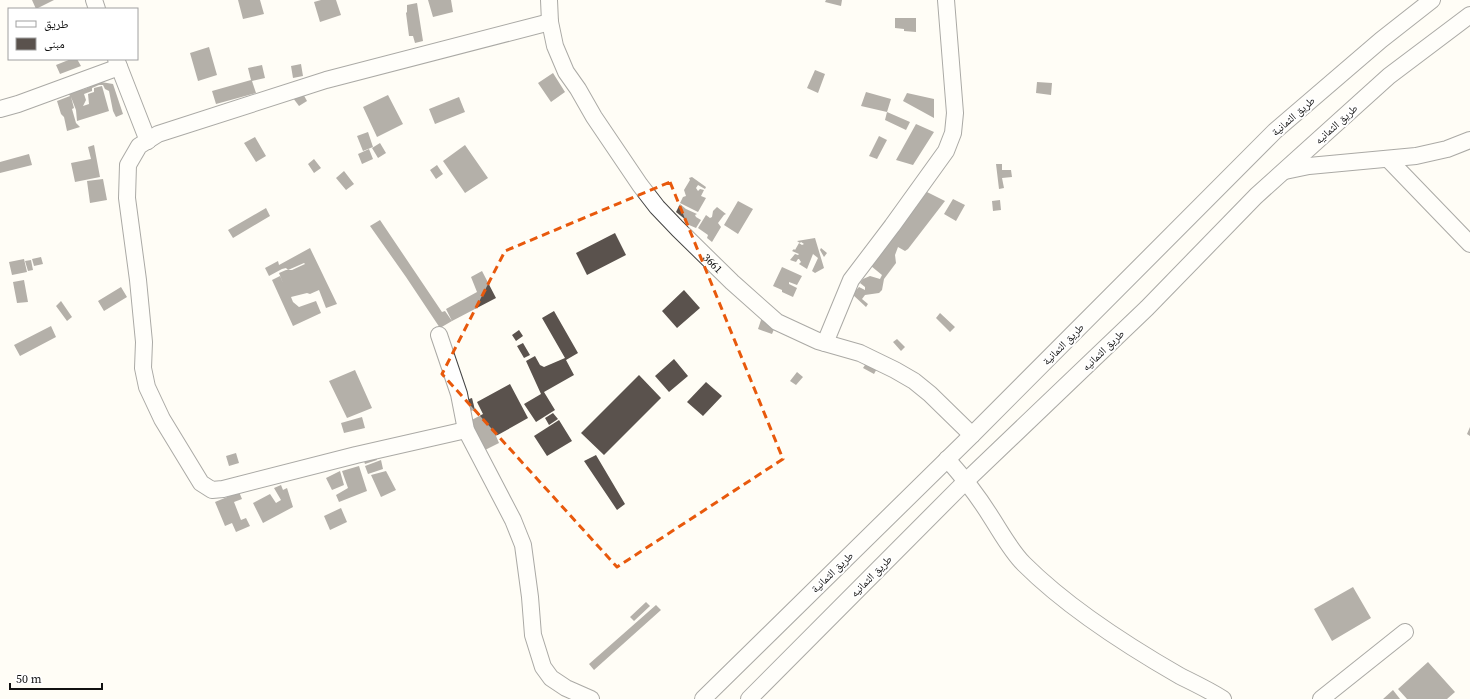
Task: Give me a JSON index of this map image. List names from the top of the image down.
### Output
{
  "streets": {
    "street": ["طريق الثمانية", "طريق الثمانيه", "3661"]
  },
  "crossings": [
    ["طريق الثمانية", "3661"]
  ],
  "legend": ["طريق", "مبنى"],
  "scale_bar": "50 m"
}
